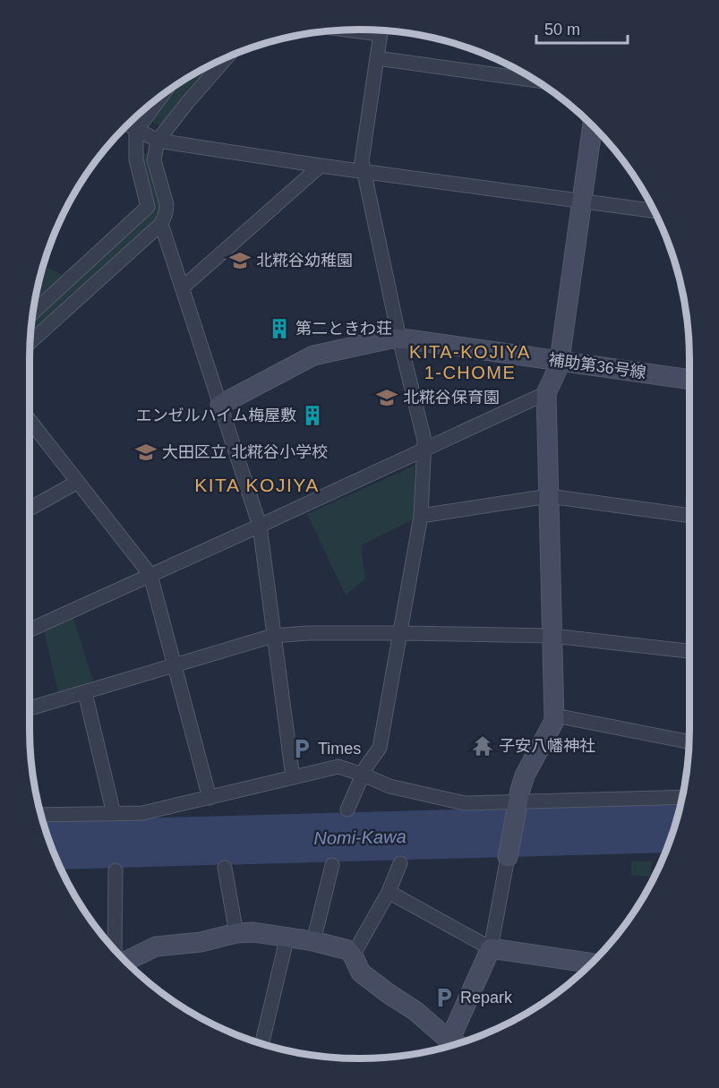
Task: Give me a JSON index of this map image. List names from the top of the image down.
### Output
{
  "streets": {
    "street": ["補助第36号線"]
  },
  "districts": ["KITA-KOJIYA 1-CHOME", "KITA KOJIYA"],
  "water": ["Nomi-Kawa"],
  "places": {
    "school or university": ["北糀谷幼稚園", "北糀谷保育園", "大田区立 北糀谷小学校"],
    "building": ["第二ときわ荘", "エンゼルハイム梅屋敷"],
    "temple": ["子安八幡神社"],
    "parking": ["Times", "Repark"]
  },
  "scale_bar": "50 m"
}
